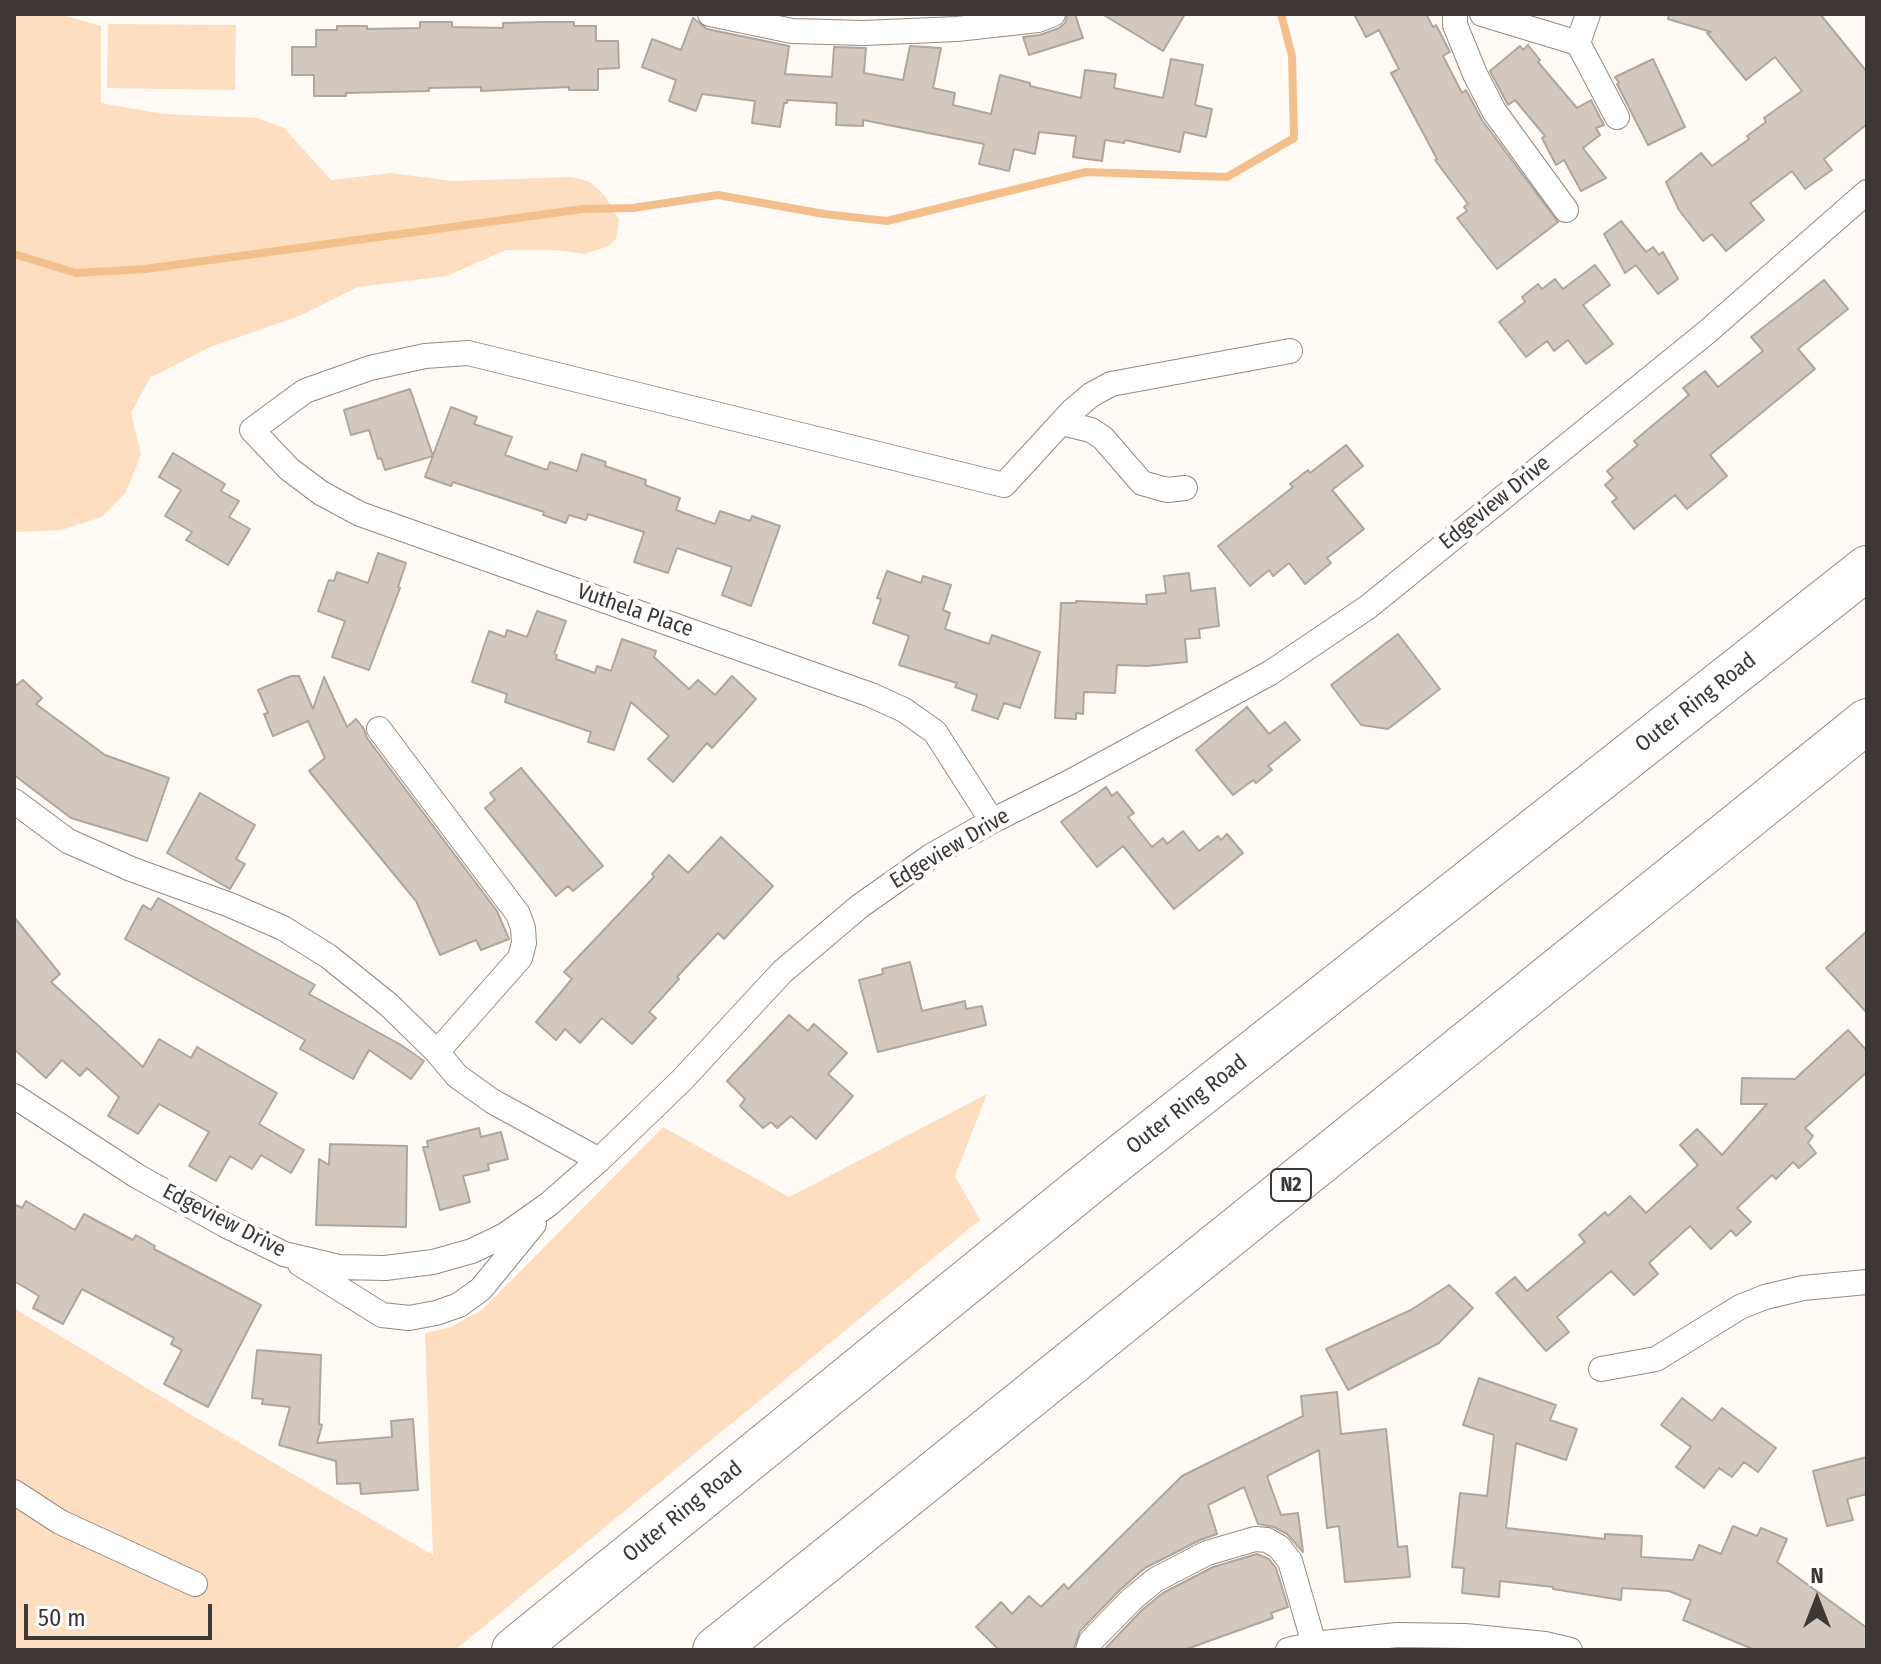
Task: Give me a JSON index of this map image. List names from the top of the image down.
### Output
{
  "streets": {
    "highway": ["Outer Ring Road", "N2"],
    "street": ["Edgeview Drive", "Vuthela Place"]
  },
  "crossings": [
    ["Edgeview Drive", "Vuthela Place"]
  ],
  "scale_bar": "50 m",
  "north": "top"
}
